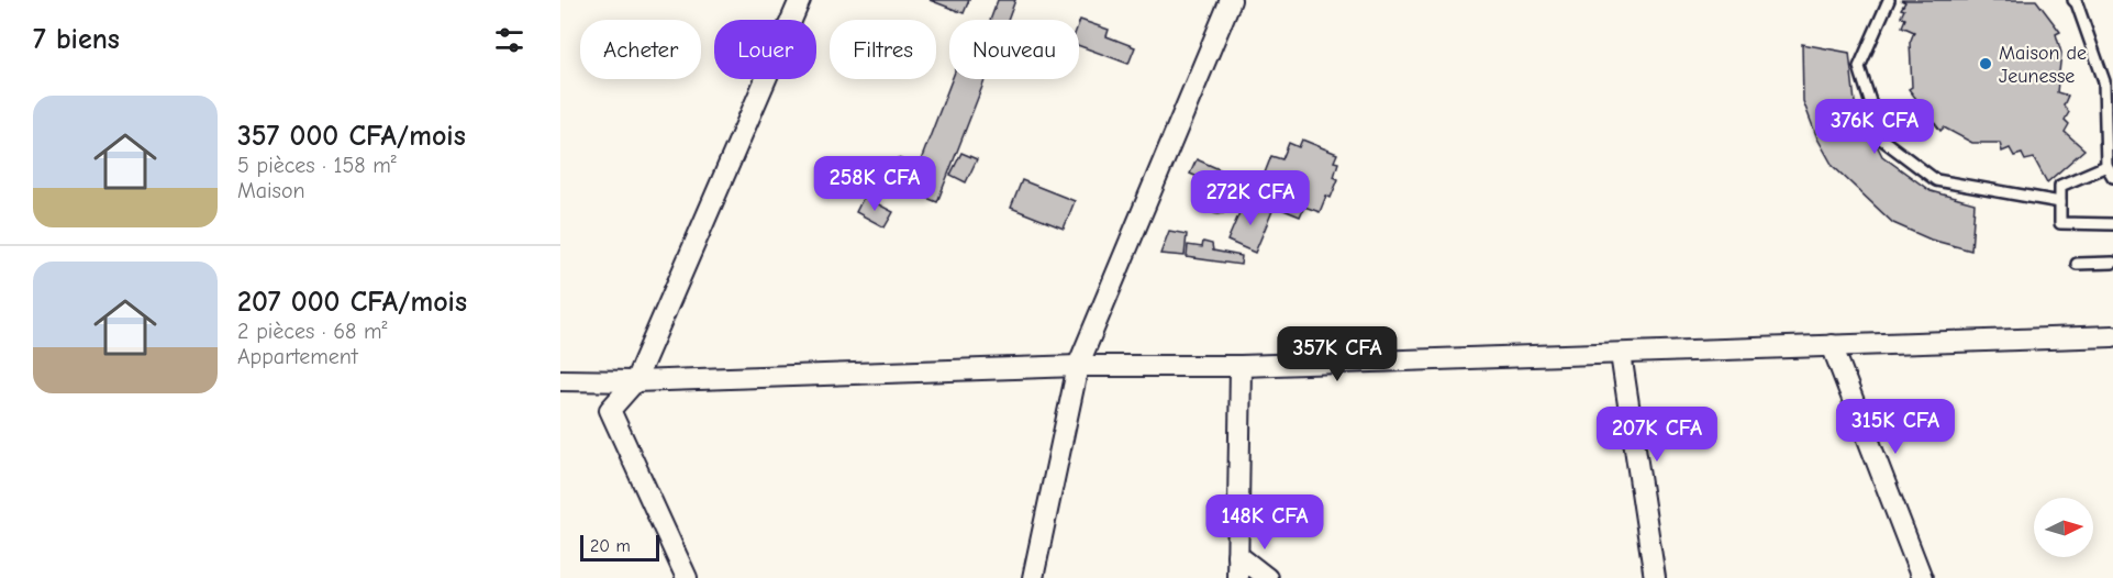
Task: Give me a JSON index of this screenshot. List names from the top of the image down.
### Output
{
  "places": ["Maison de Jeunesse"],
  "scale_bar": "20 m",
  "north": "right",
  "page": {
    "heading": "7 biens",
    "chip": [
      "Acheter",
      "Louer",
      "Filtres",
      "Nouveau"
    ],
    "list": [
      {
        "name": "357 000 CFA/mois",
        "note": "5 pièces · 158 m² · Maison"
      },
      {
        "name": "207 000 CFA/mois",
        "note": "2 pièces · 68 m² · Appartement"
      }
    ],
    "price": [
      "376K CFA",
      "258K CFA",
      "272K CFA",
      "357K CFA",
      "315K CFA",
      "207K CFA",
      "148K CFA"
    ],
    "scale": "20 m"
  }
}
